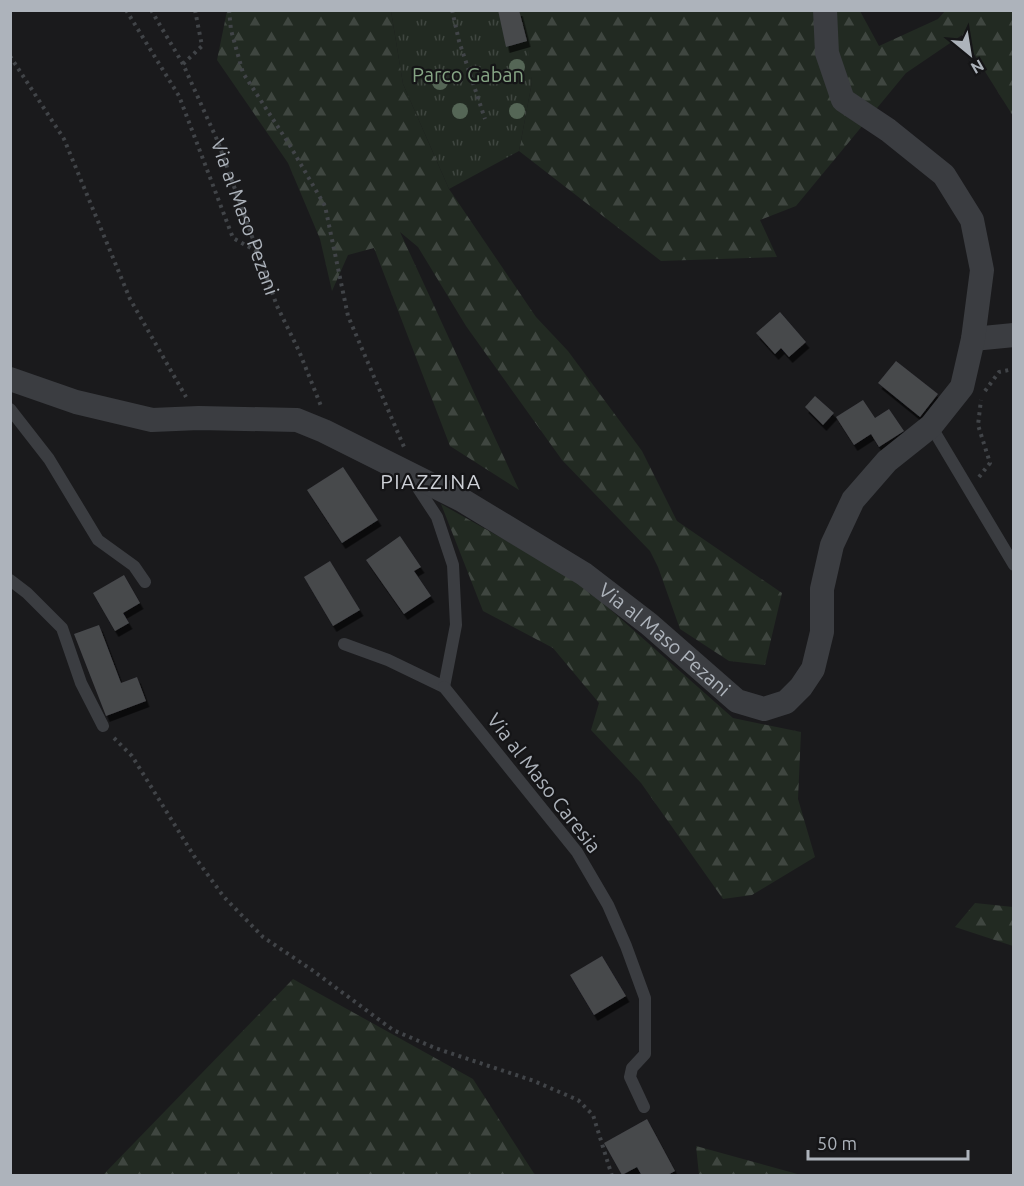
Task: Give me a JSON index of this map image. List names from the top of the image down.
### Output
{
  "streets": {
    "street": ["Via al Maso Pezani"],
    "lane": ["Via al Maso Caresia"]
  },
  "districts": ["PIAZZINA"],
  "parks": ["Parco Gaban"],
  "scale_bar": "50 m",
  "north": "bottom right"
}
